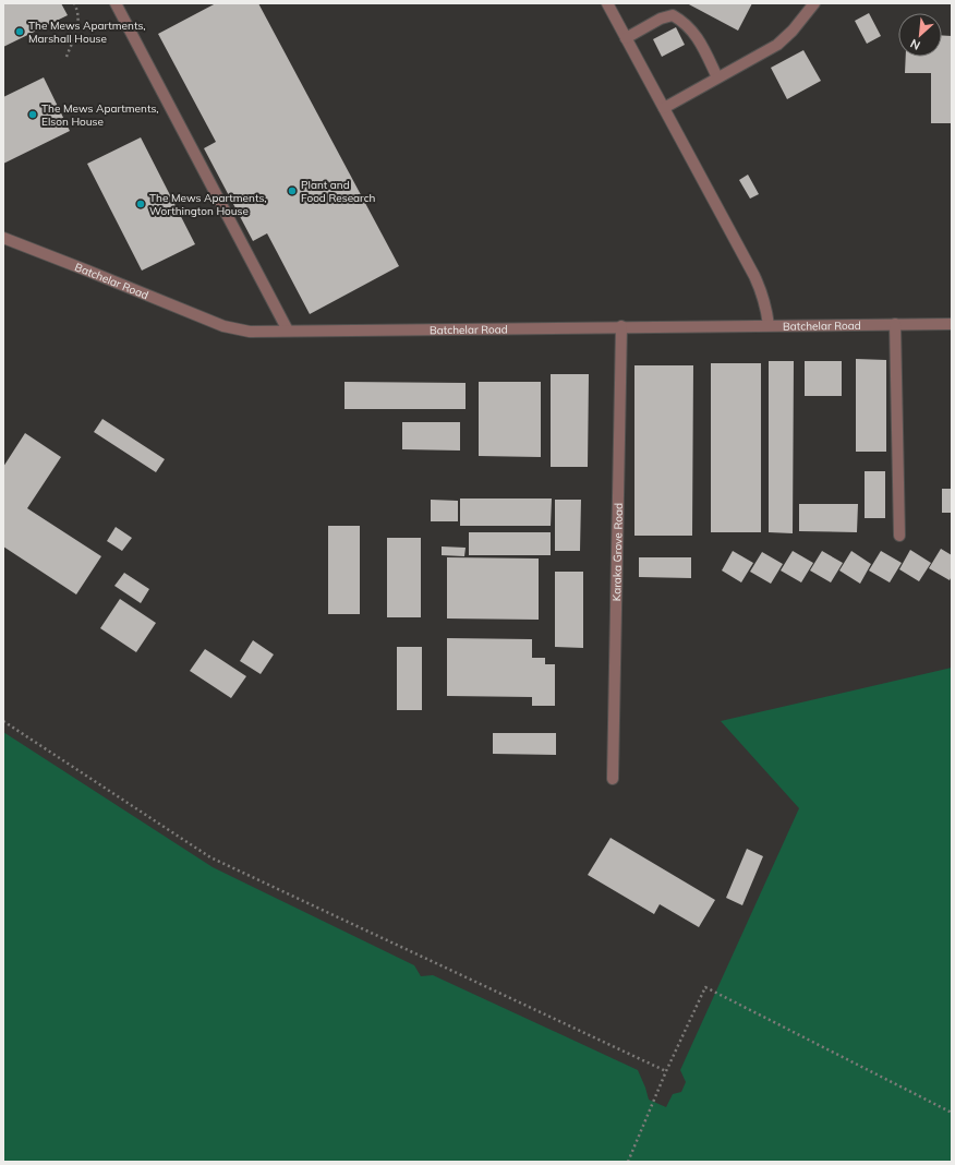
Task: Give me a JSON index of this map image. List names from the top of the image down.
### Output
{
  "streets": {
    "street": ["Batchelar Road", "Karaka Grove Road"]
  },
  "crossings": [
    ["Batchelar Road", "Karaka Grove Road"]
  ],
  "places": [
    "The Mews Apartments, Marshall House",
    "The Mews Apartments, Elson House",
    "Plant and Food Research",
    "The Mews Apartments, Worthington House"
  ],
  "north": "bottom left"
}
